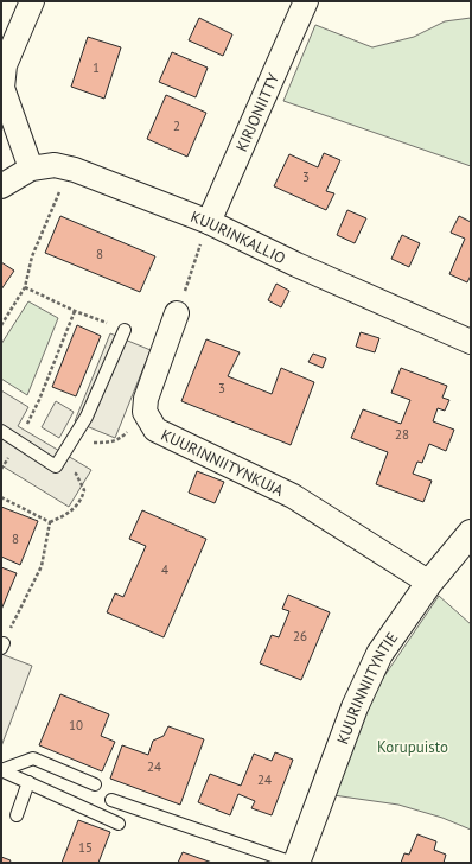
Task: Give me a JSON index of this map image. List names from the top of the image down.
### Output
{
  "streets": {
    "street": [
      "KIRJONIITTY",
      "KUURINKALLIO",
      "KUURINNIITYNKUJA",
      "KUURINNIITYNTIE"
    ]
  },
  "crossings": [
    ["KIRJONIITTY", "KUURINKALLIO"],
    ["KUURINNIITYNKUJA", "KUURINNIITYNTIE"]
  ],
  "parks": ["Korupuisto"],
  "house_numbers": [
    "1",
    "2",
    "3",
    "8",
    "3",
    "28",
    "8",
    "4",
    "26",
    "10",
    "24",
    "24",
    "15"
  ]
}
